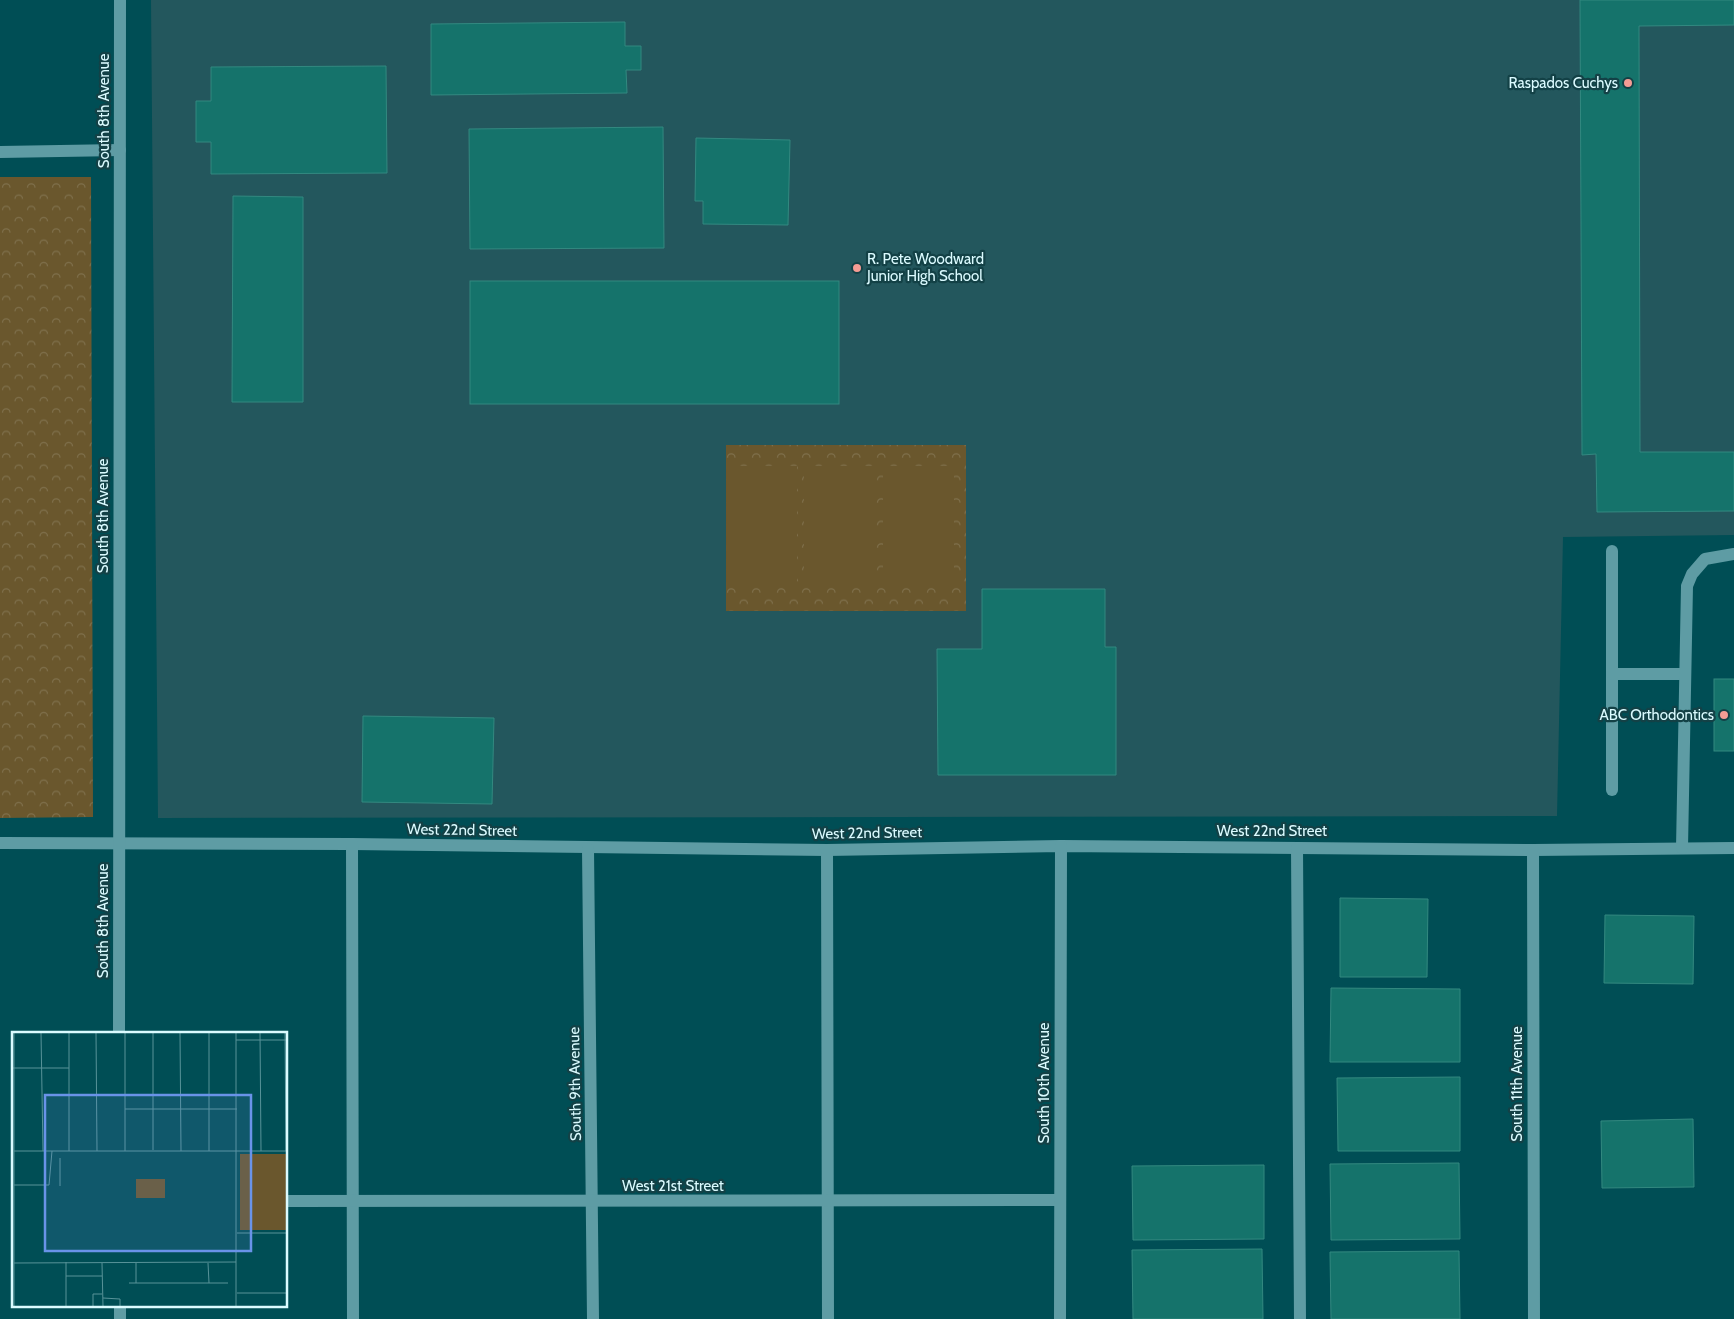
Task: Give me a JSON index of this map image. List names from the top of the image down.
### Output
{
  "streets": {
    "street": [
      "South 8th Avenue",
      "West 22nd Street",
      "South 10th Avenue",
      "South 9th Avenue",
      "South 11th Avenue",
      "West 21st Street"
    ]
  },
  "crossings": [
    ["South 8th Avenue", "West 22nd Street"],
    ["West 22nd Street", "South 10th Avenue"],
    ["West 22nd Street", "South 9th Avenue"],
    ["West 22nd Street", "South 11th Avenue"],
    ["South 10th Avenue", "West 21st Street"],
    ["South 9th Avenue", "West 21st Street"]
  ],
  "places": ["Raspados Cuchys", "R. Pete Woodward Junior High School", "ABC Orthodontics"]
}
